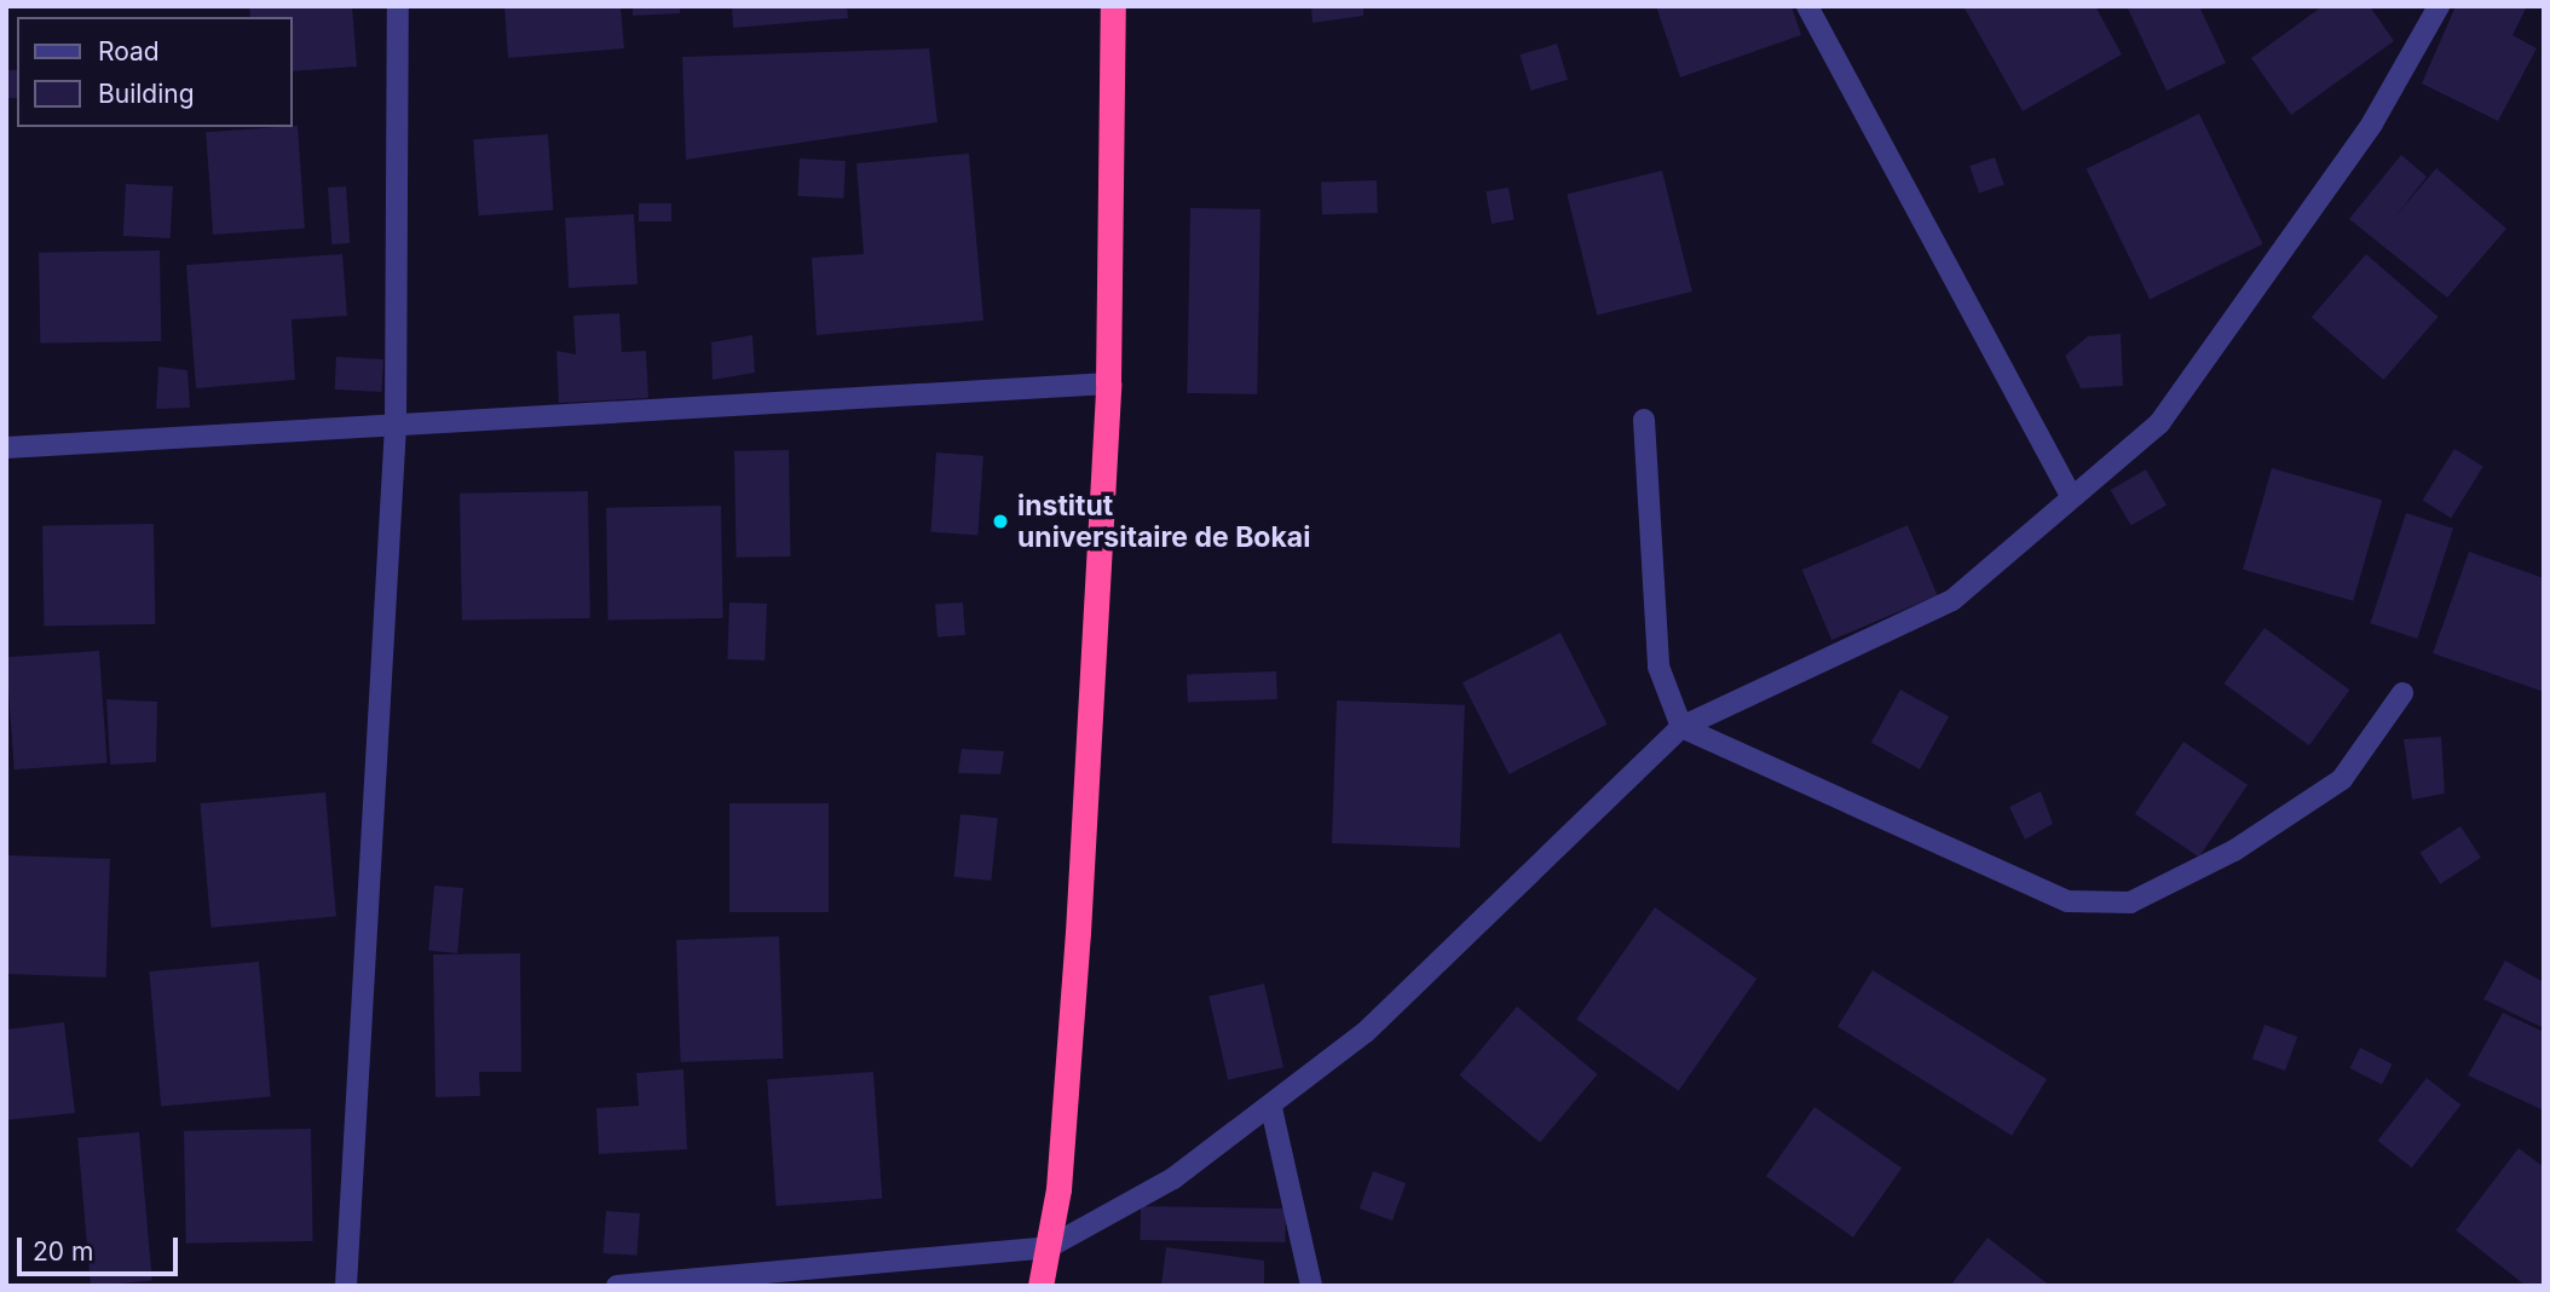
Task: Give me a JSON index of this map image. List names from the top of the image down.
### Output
{
  "places": ["institut universitaire de Bokai"],
  "legend": ["Road", "Building"],
  "scale_bar": "20 m"
}
